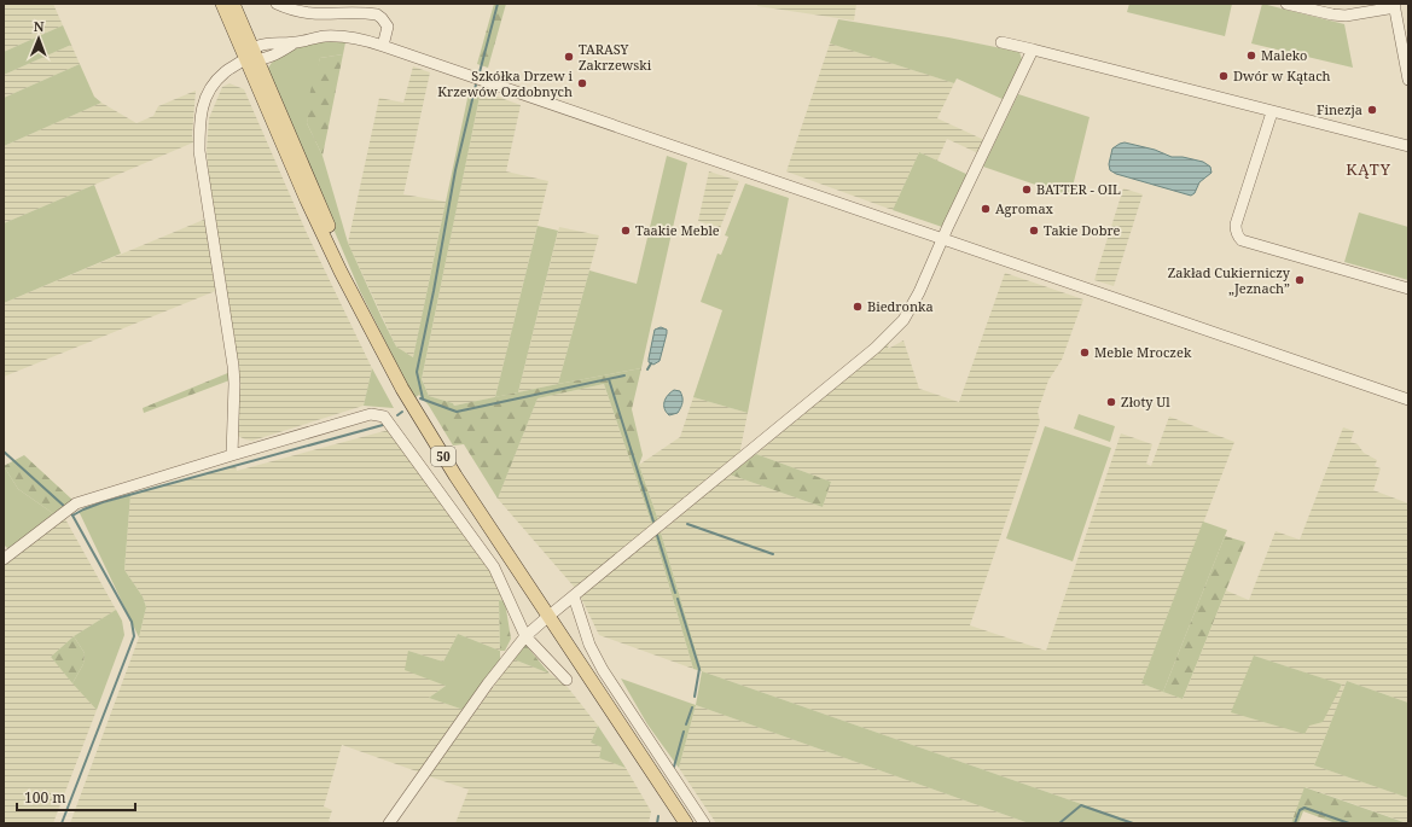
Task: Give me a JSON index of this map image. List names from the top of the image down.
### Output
{
  "streets": {
    "main road": ["50"]
  },
  "districts": ["KĄTY"],
  "places": [
    "Maleko",
    "TARASY Zakrzewski",
    "Dwór w Kątach",
    "Szkółka Drzew i Krzewów Ozdobnych",
    "Finezja",
    "BATTER - OIL",
    "Agromax",
    "Taakie Meble",
    "Takie Dobre",
    "Zakład Cukierniczy „Jeznach”",
    "Biedronka",
    "Meble Mroczek",
    "Złoty Ul"
  ],
  "scale_bar": "100 m",
  "north": "top"
}
